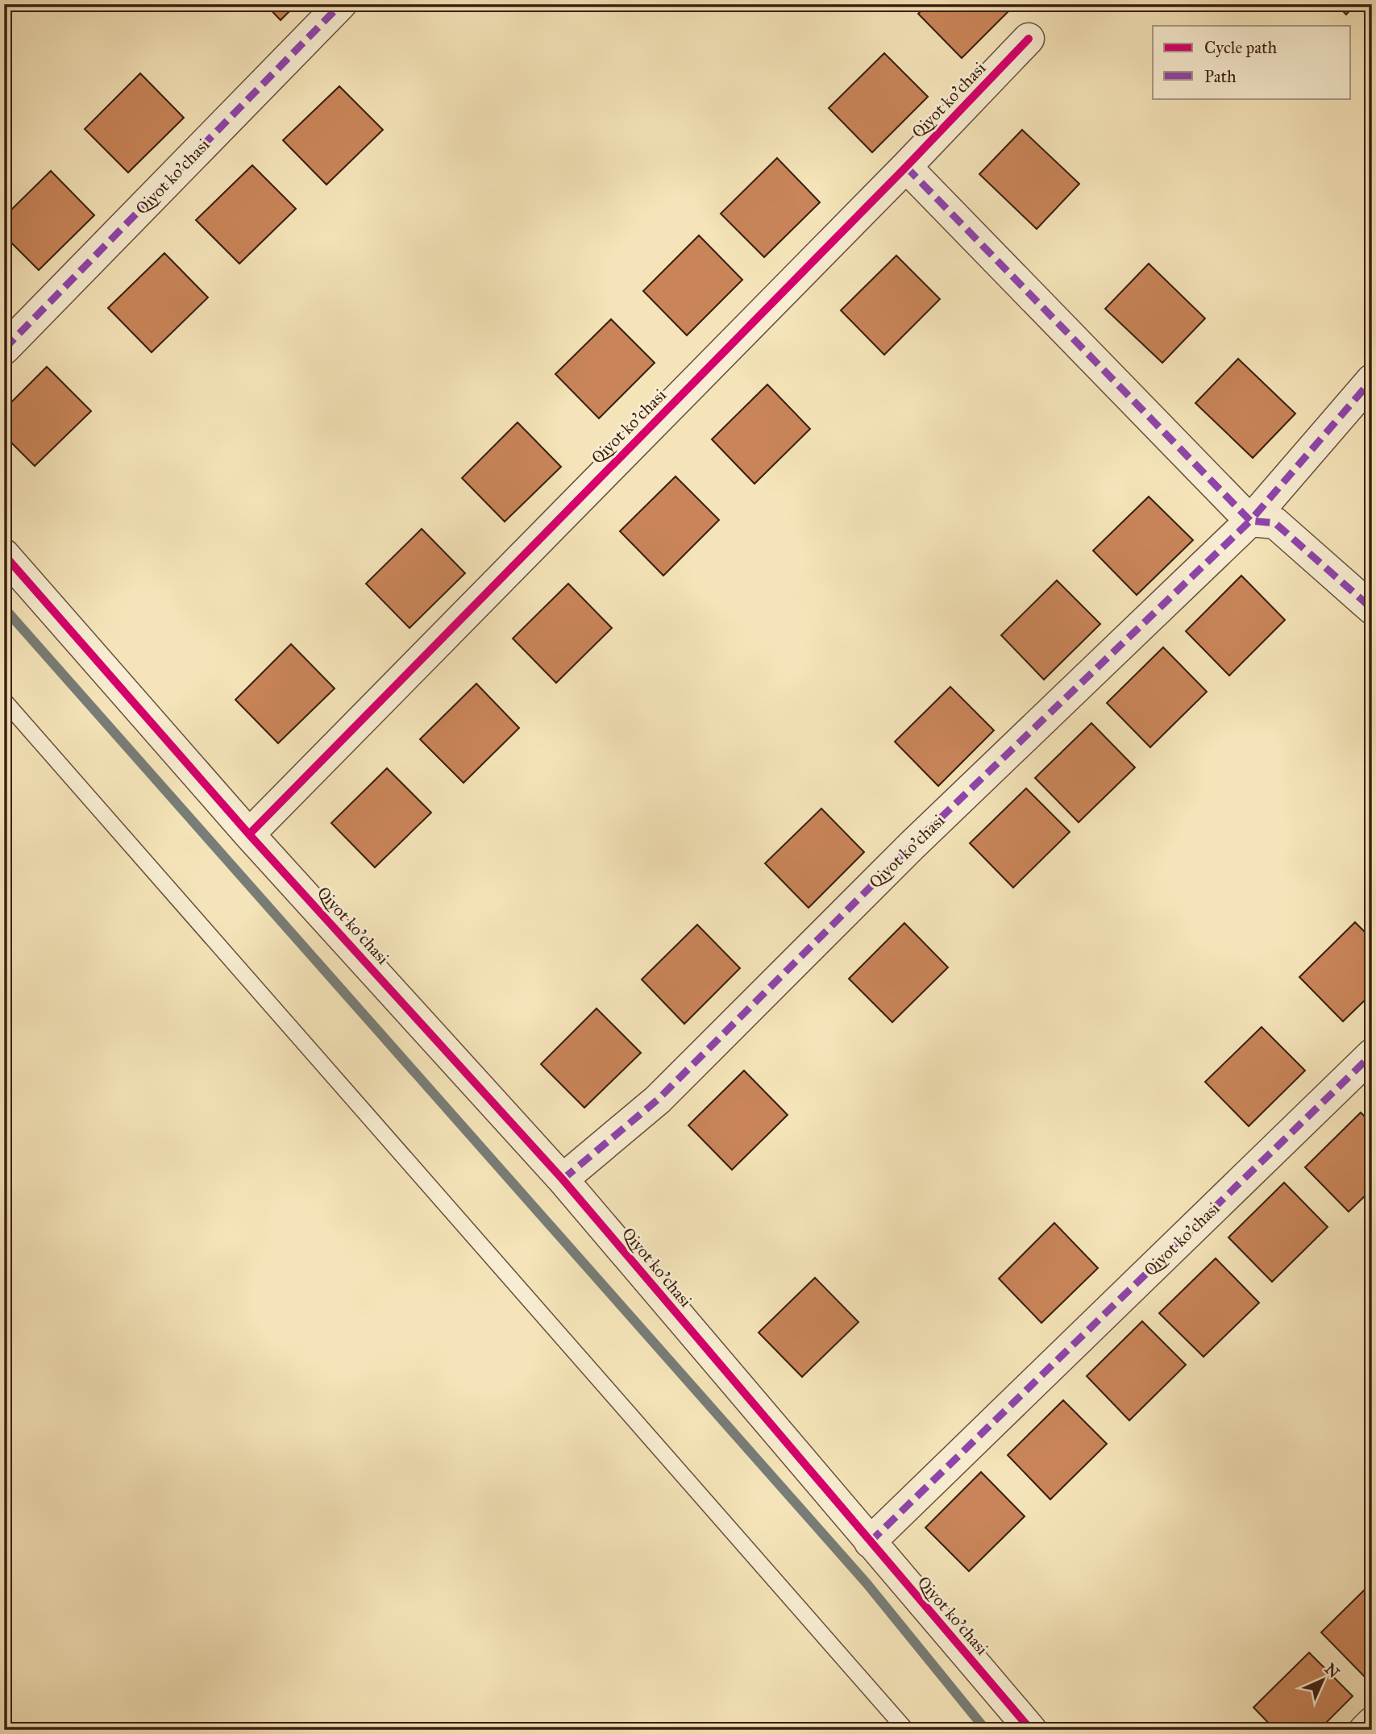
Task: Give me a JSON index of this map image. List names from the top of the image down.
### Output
{
  "streets": {
    "street": ["Qiyot ko'chasi"]
  },
  "legend": ["Cycle path", "Path"],
  "north": "top right"
}
